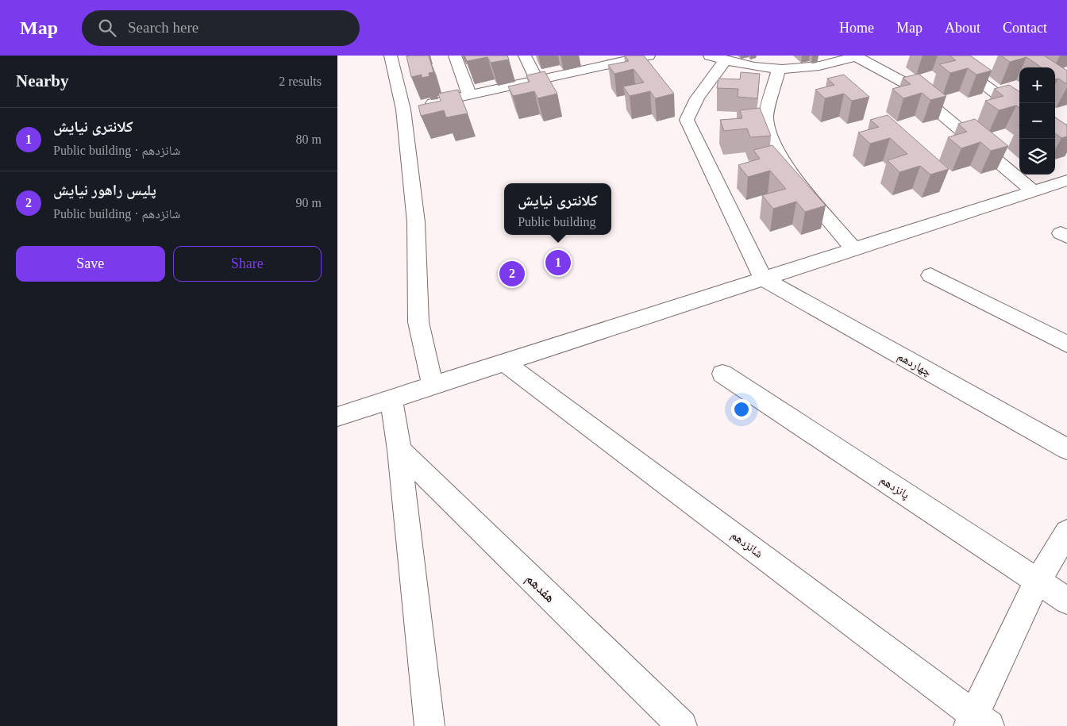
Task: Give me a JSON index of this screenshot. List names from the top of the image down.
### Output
{
  "streets": {
    "street": [
      "چهاردهم",
      "پانزدهم",
      "شانزدهم",
      "هفدهم"
    ]
  },
  "page": {
    "header": "Map",
    "search": "Search here",
    "nav": [
      "Home",
      "Map",
      "About",
      "Contact"
    ],
    "heading": ["Nearby", "2 results"],
    "map_buttons": ["+", "−"],
    "list": [
      {
        "mark": "1",
        "name": "کلانتری نیایش",
        "note": "Public building · شانزدهم",
        "value": "80 m"
      },
      {
        "mark": "2",
        "name": "پلیس راهور نیایش",
        "note": "Public building · شانزدهم",
        "value": "90 m"
      }
    ],
    "popup": ["کلانتری نیایش", "Public building"],
    "buttons": ["Save", "Share"],
    "pins": ["1", "2"]
  }
}
